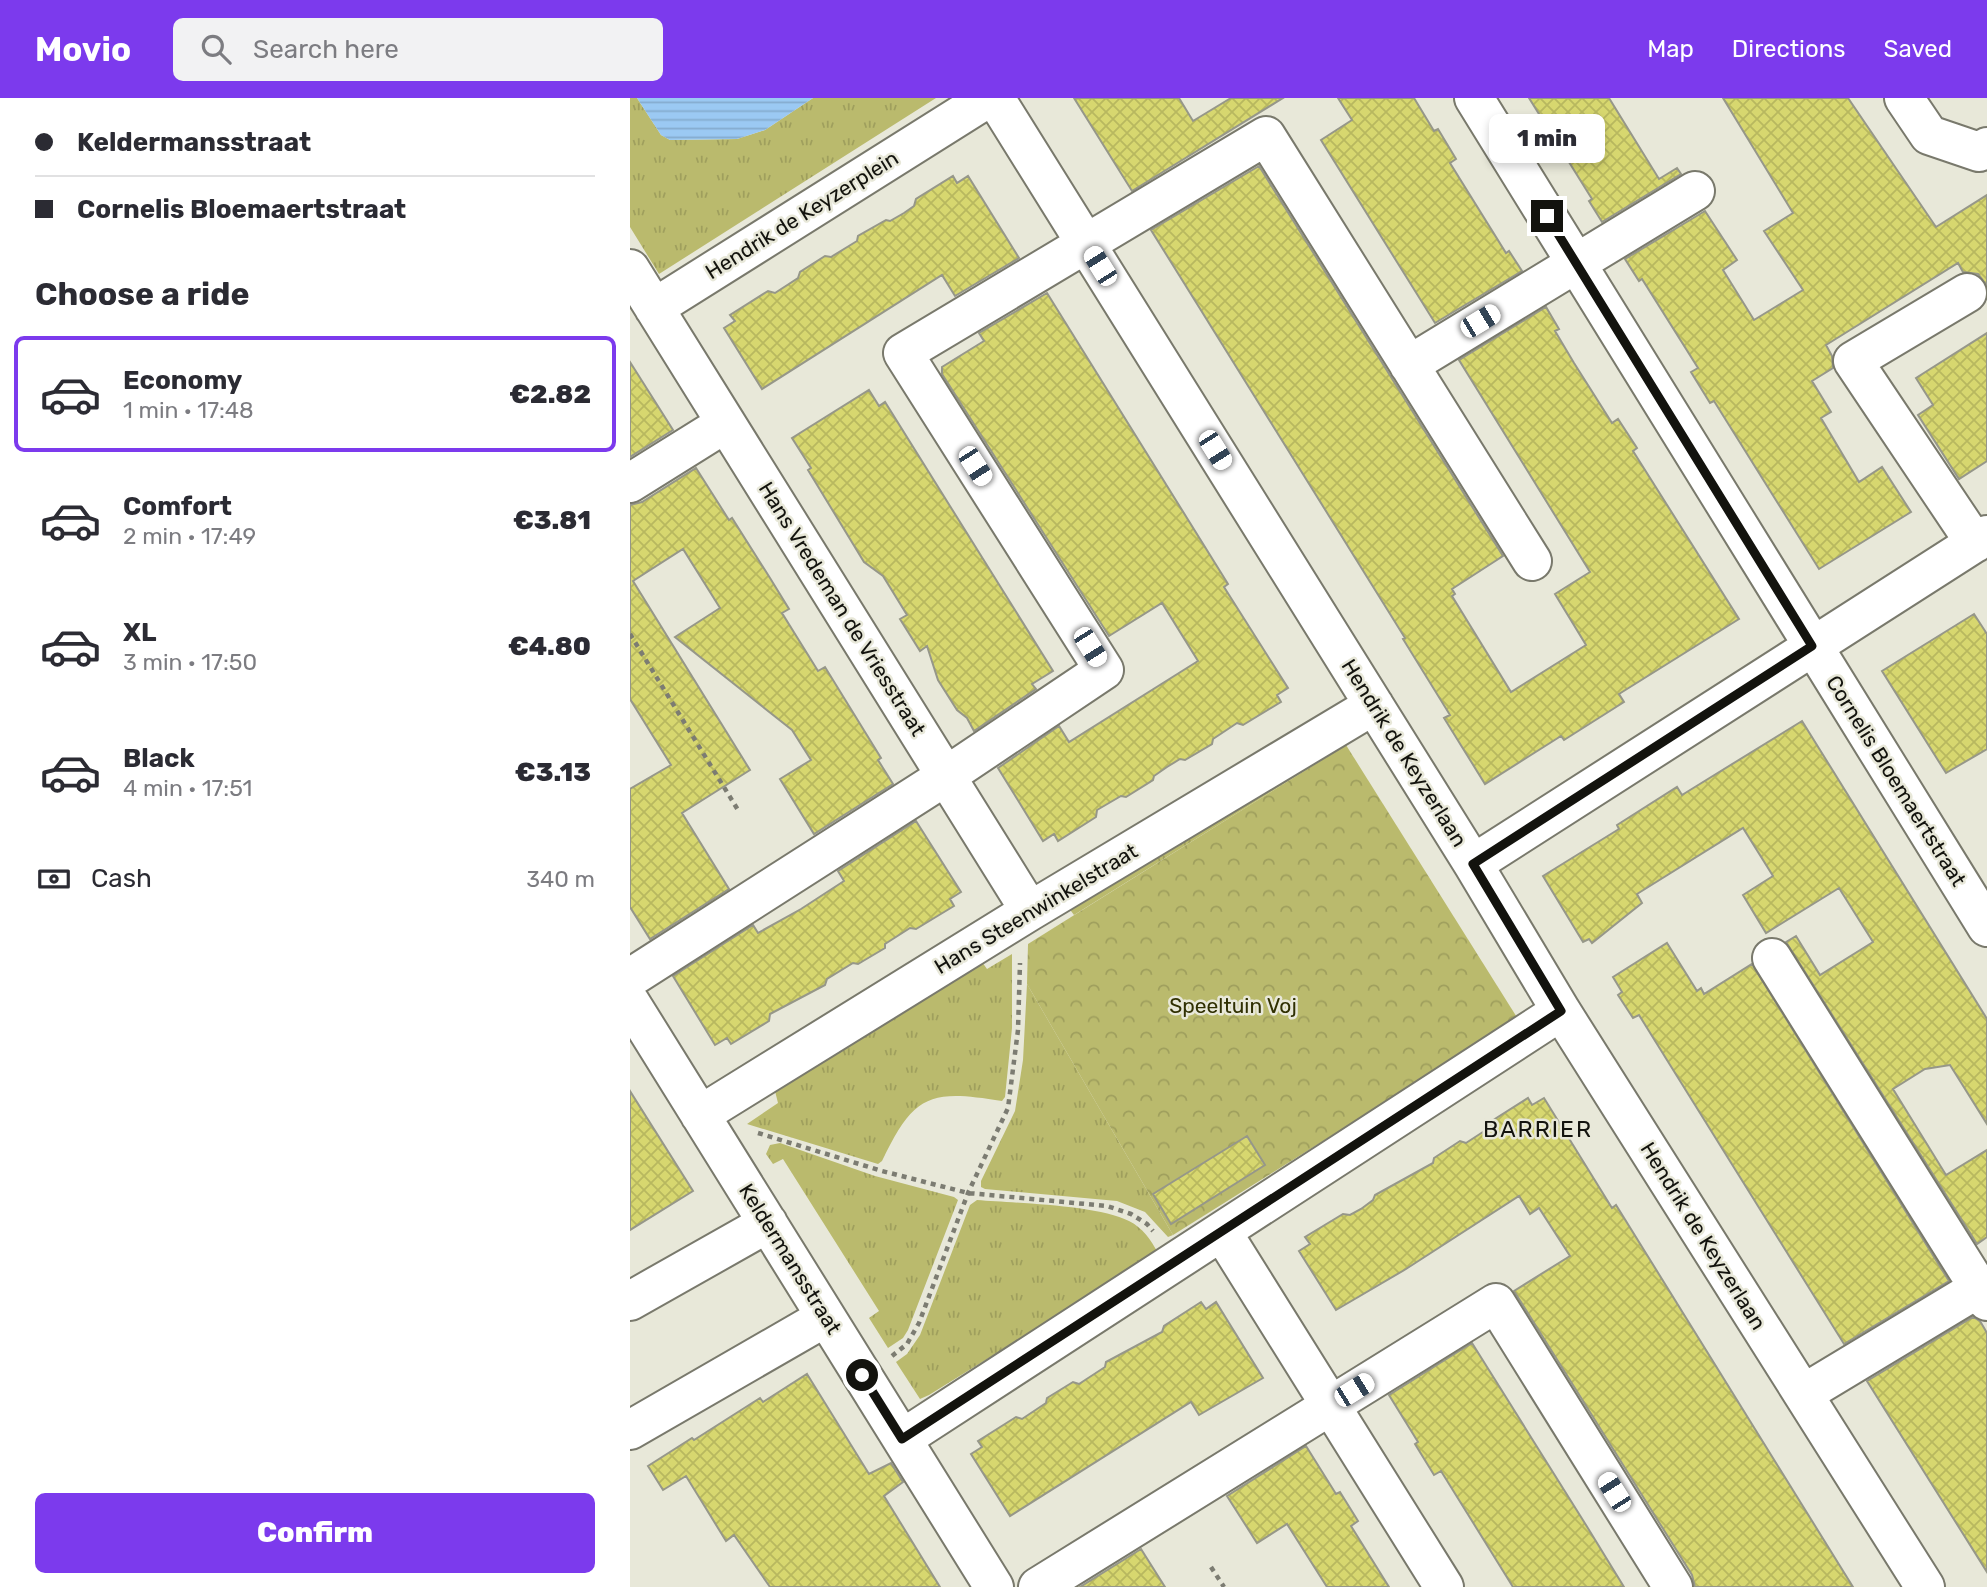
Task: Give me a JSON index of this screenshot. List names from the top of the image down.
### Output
{
  "streets": {
    "street": [
      "Hendrik de Keyzerplein",
      "Hans Vredeman de Vriesstraat",
      "Hendrik de Keyzerlaan",
      "Cornelis Bloemaertstraat",
      "Hans Steenwinkelstraat",
      "Keldermansstraat"
    ]
  },
  "crossings": [
    ["Hendrik de Keyzerplein", "Hans Vredeman de Vriesstraat"],
    ["Hans Vredeman de Vriesstraat", "Hans Steenwinkelstraat"],
    ["Hendrik de Keyzerlaan", "Hans Steenwinkelstraat"],
    ["Hans Steenwinkelstraat", "Keldermansstraat"]
  ],
  "districts": ["BARRIER"],
  "parks": ["Speeltuin Voj"],
  "page": {
    "header": "Movio",
    "search": "Search here",
    "nav": ["Map", "Directions", "Saved"],
    "banner": ["Keldermansstraat", "Cornelis Bloemaertstraat"],
    "bubble": "1 min",
    "heading": "Choose a ride",
    "list": [
      {
        "name": "Economy",
        "note": "1 min · 17:48",
        "value": "€2.82"
      },
      {
        "name": "Comfort",
        "note": "2 min · 17:49",
        "value": "€3.81"
      },
      {
        "name": "XL",
        "note": "3 min · 17:50",
        "value": "€4.80"
      },
      {
        "name": "Black",
        "note": "4 min · 17:51",
        "value": "€3.13"
      }
    ],
    "pay": ["Cash", "340 m"],
    "buttons": "Confirm"
  }
}
